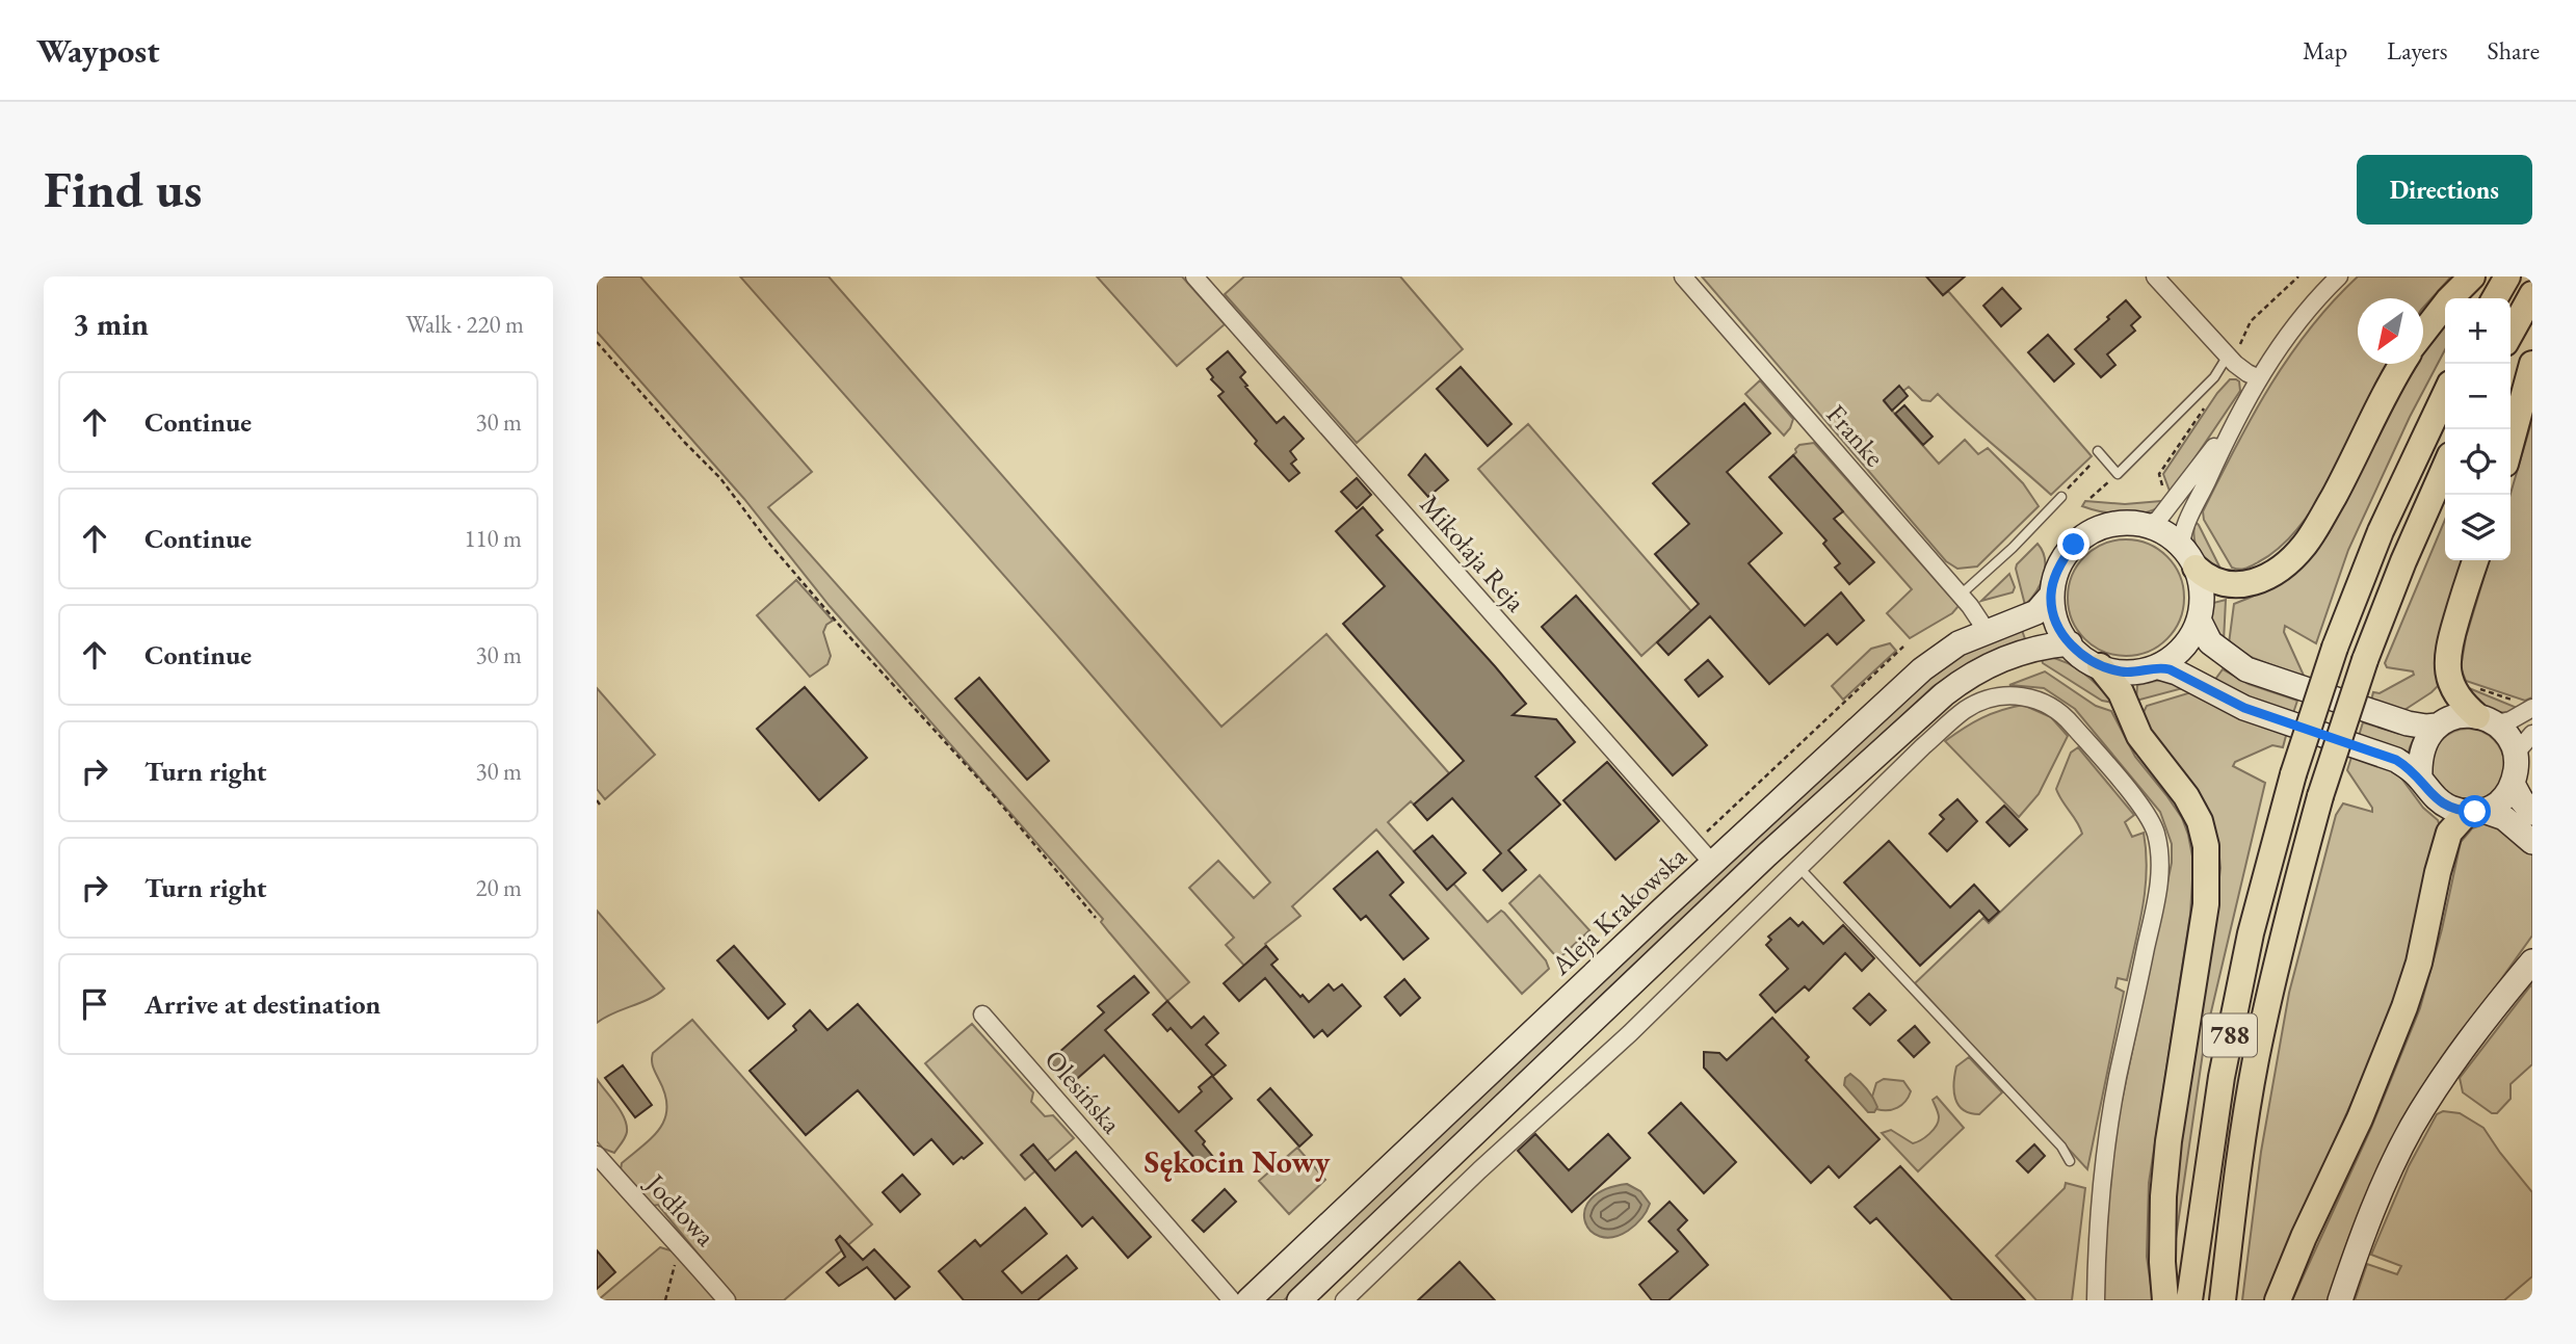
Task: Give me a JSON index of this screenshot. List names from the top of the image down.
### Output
{
  "streets": {
    "main road": ["Aleja Krakowska", "788"],
    "street": [
      "Franke",
      "Mikołaja Reja",
      "Olesińska",
      "Jodłowa"
    ]
  },
  "crossings": [
    ["Franke", "Aleja Krakowska"],
    ["Mikołaja Reja", "Aleja Krakowska"]
  ],
  "districts": ["Sękocin Nowy"],
  "north": "bottom left",
  "page": {
    "header": "Waypost",
    "nav": ["Map", "Layers", "Share"],
    "buttons": "Directions",
    "title": "Find us",
    "heading": ["3 min", "Walk · 220 m"],
    "map_buttons": ["+", "−"],
    "list": [
      ["Continue", "30 m"],
      ["Continue", "110 m"],
      ["Continue", "30 m"],
      ["Turn right", "30 m"],
      ["Turn right", "20 m"],
      "Arrive at destination"
    ]
  }
}
